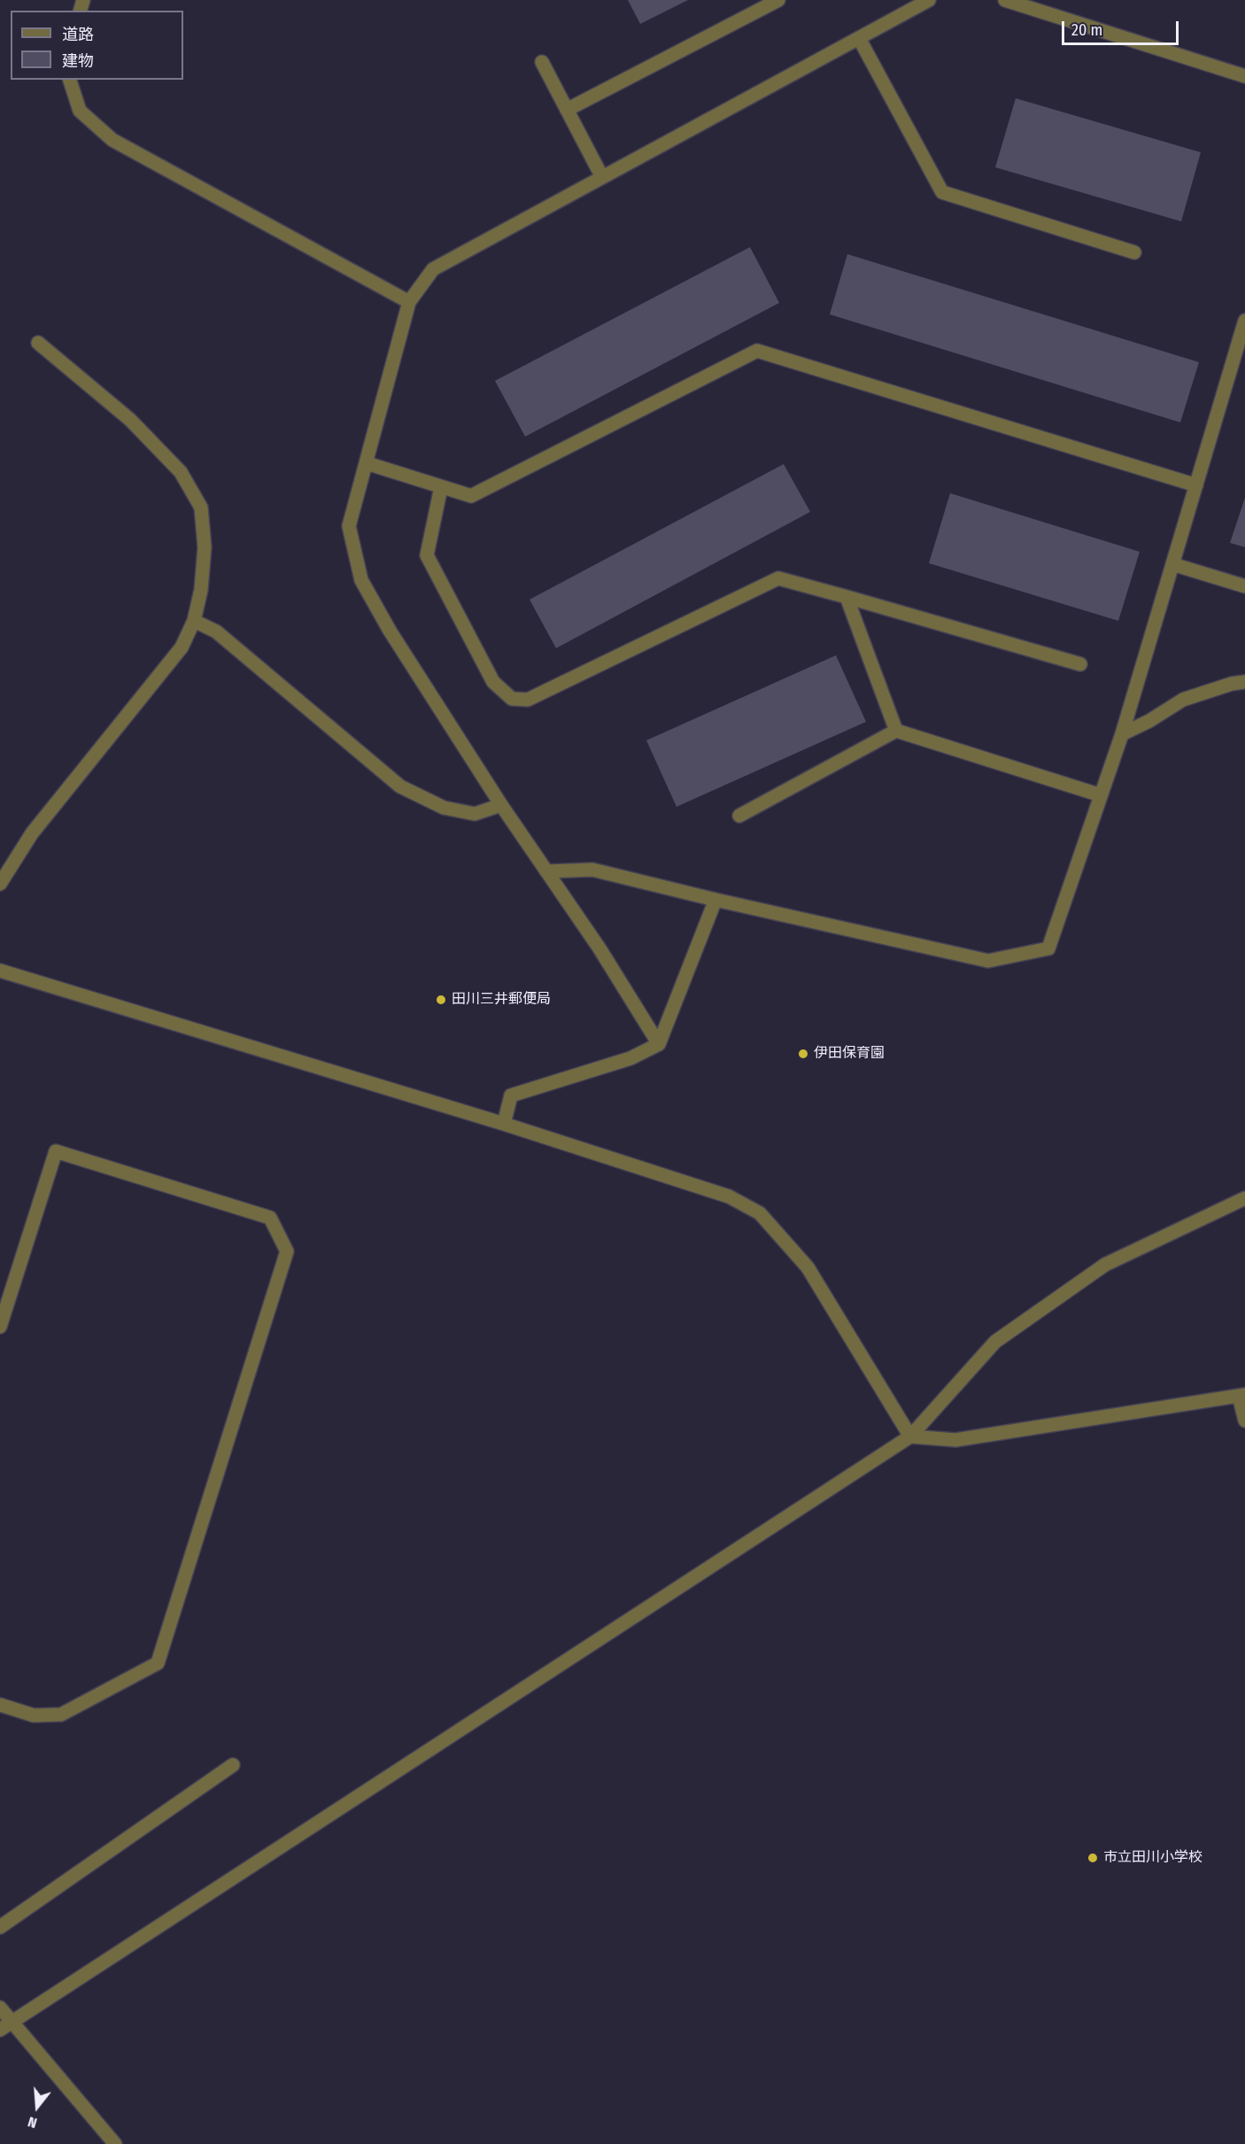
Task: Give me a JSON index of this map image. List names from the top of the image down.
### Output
{
  "places": ["田川三井郵便局", "伊田保育園", "市立田川小学校"],
  "legend": ["道路", "建物"],
  "scale_bar": "20 m",
  "north": "bottom"
}
